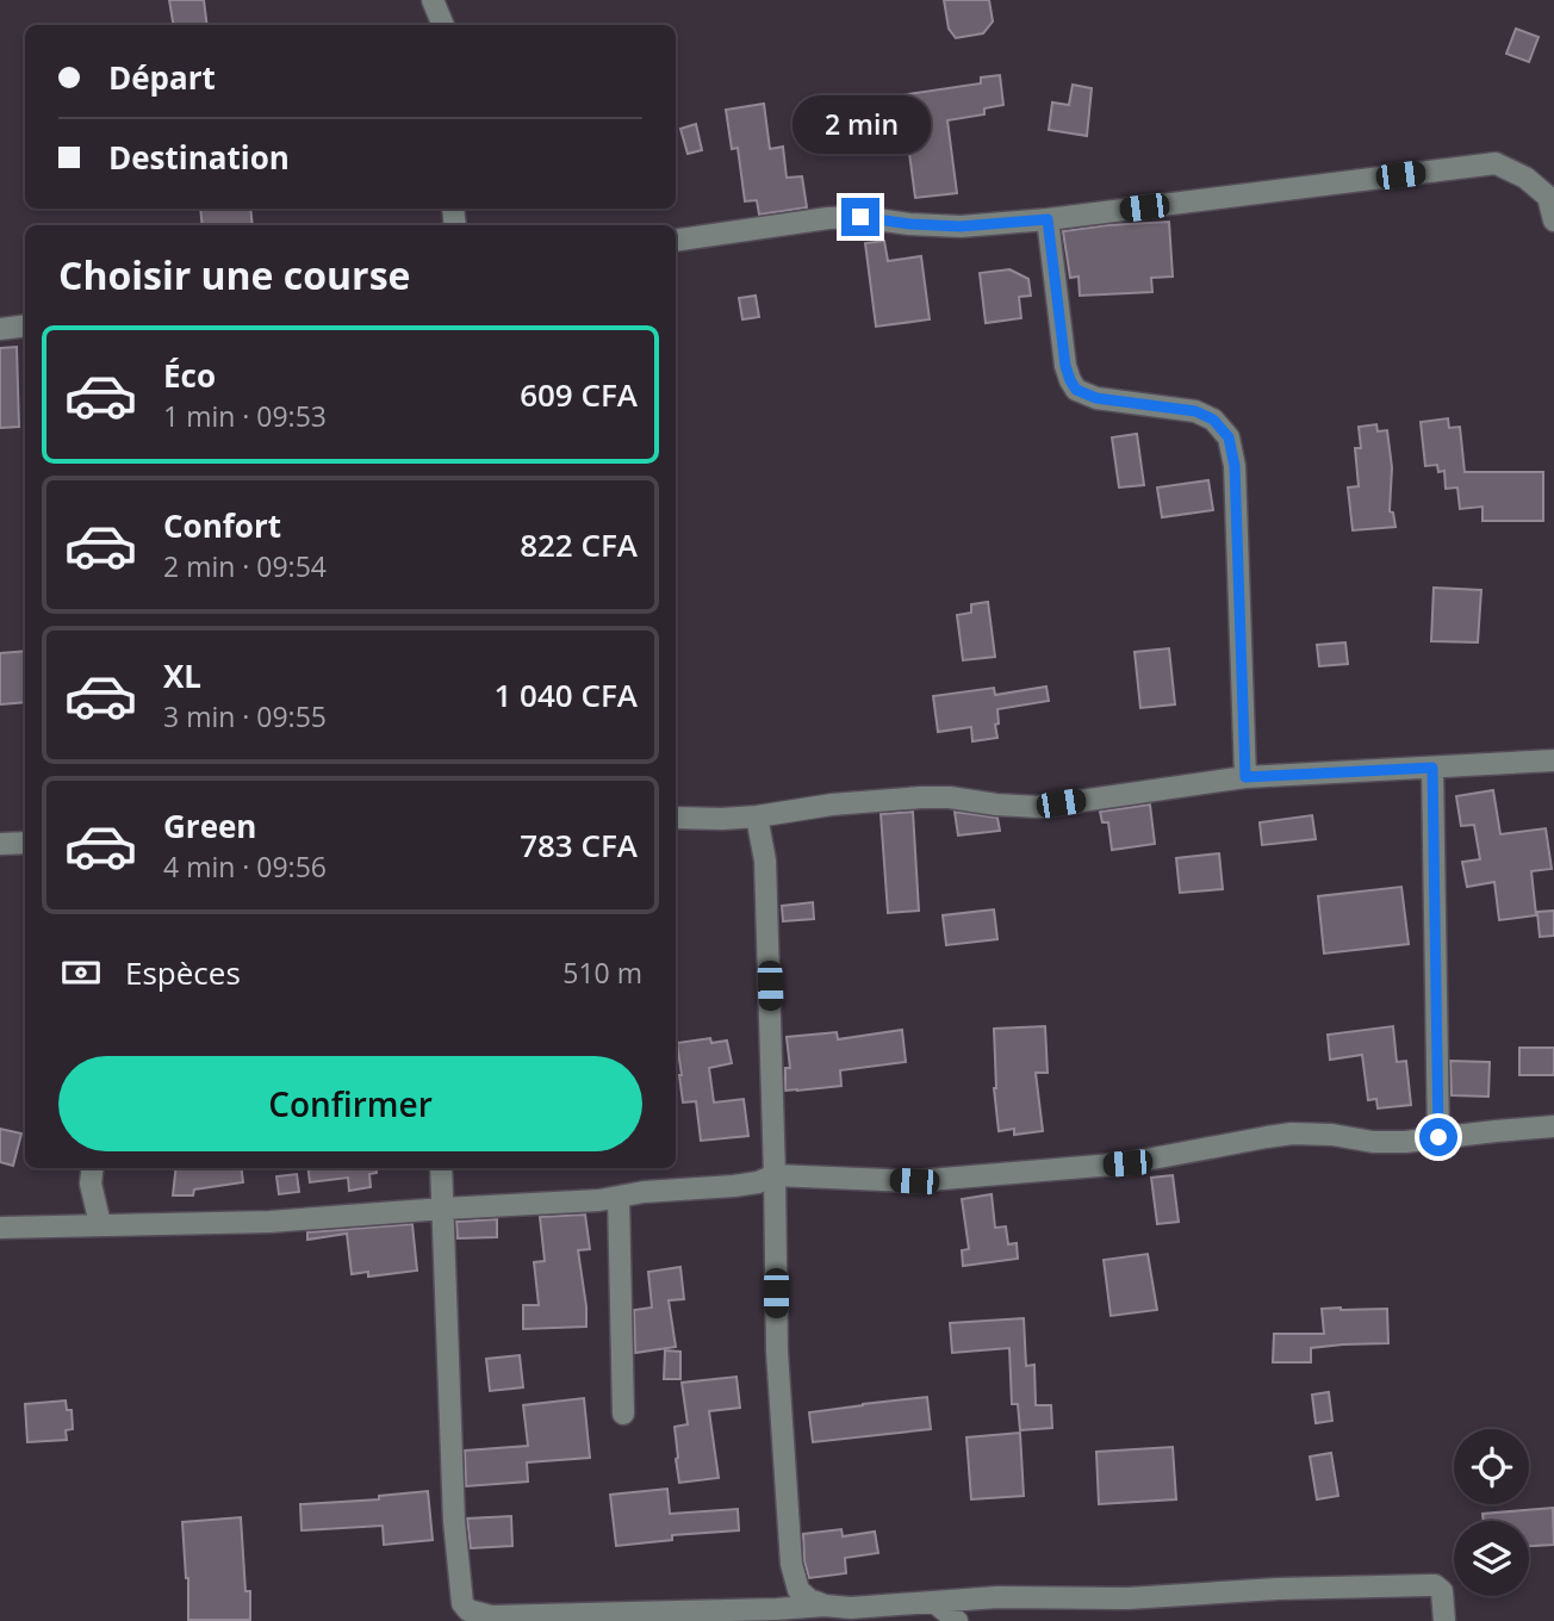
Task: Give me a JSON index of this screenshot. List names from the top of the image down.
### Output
{
  "page": {
    "banner": ["Départ", "Destination"],
    "bubble": "2 min",
    "heading": "Choisir une course",
    "list": [
      {
        "name": "Éco",
        "note": "1 min · 09:53",
        "value": "609 CFA"
      },
      {
        "name": "Confort",
        "note": "2 min · 09:54",
        "value": "822 CFA"
      },
      {
        "name": "XL",
        "note": "3 min · 09:55",
        "value": "1 040 CFA"
      },
      {
        "name": "Green",
        "note": "4 min · 09:56",
        "value": "783 CFA"
      }
    ],
    "pay": ["Espèces", "510 m"],
    "buttons": "Confirmer"
  }
}
